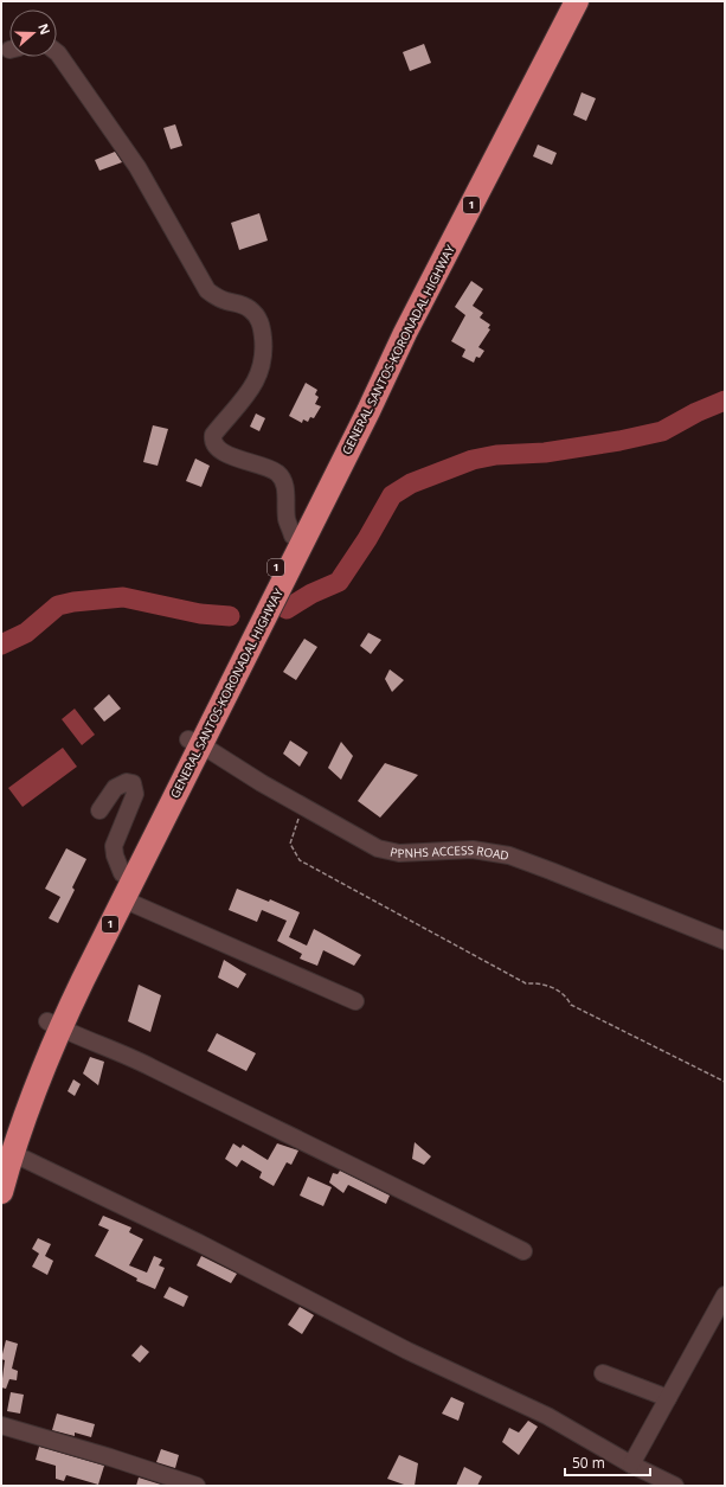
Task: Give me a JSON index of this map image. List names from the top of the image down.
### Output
{
  "streets": {
    "highway": ["1", "GENERAL SANTOS-KORONADAL HIGHWAY"],
    "street": ["PPNHS ACCESS ROAD"]
  },
  "crossings": [
    ["GENERAL SANTOS-KORONADAL HIGHWAY", "PPNHS ACCESS ROAD"]
  ],
  "scale_bar": "50 m",
  "north": "right"
}
